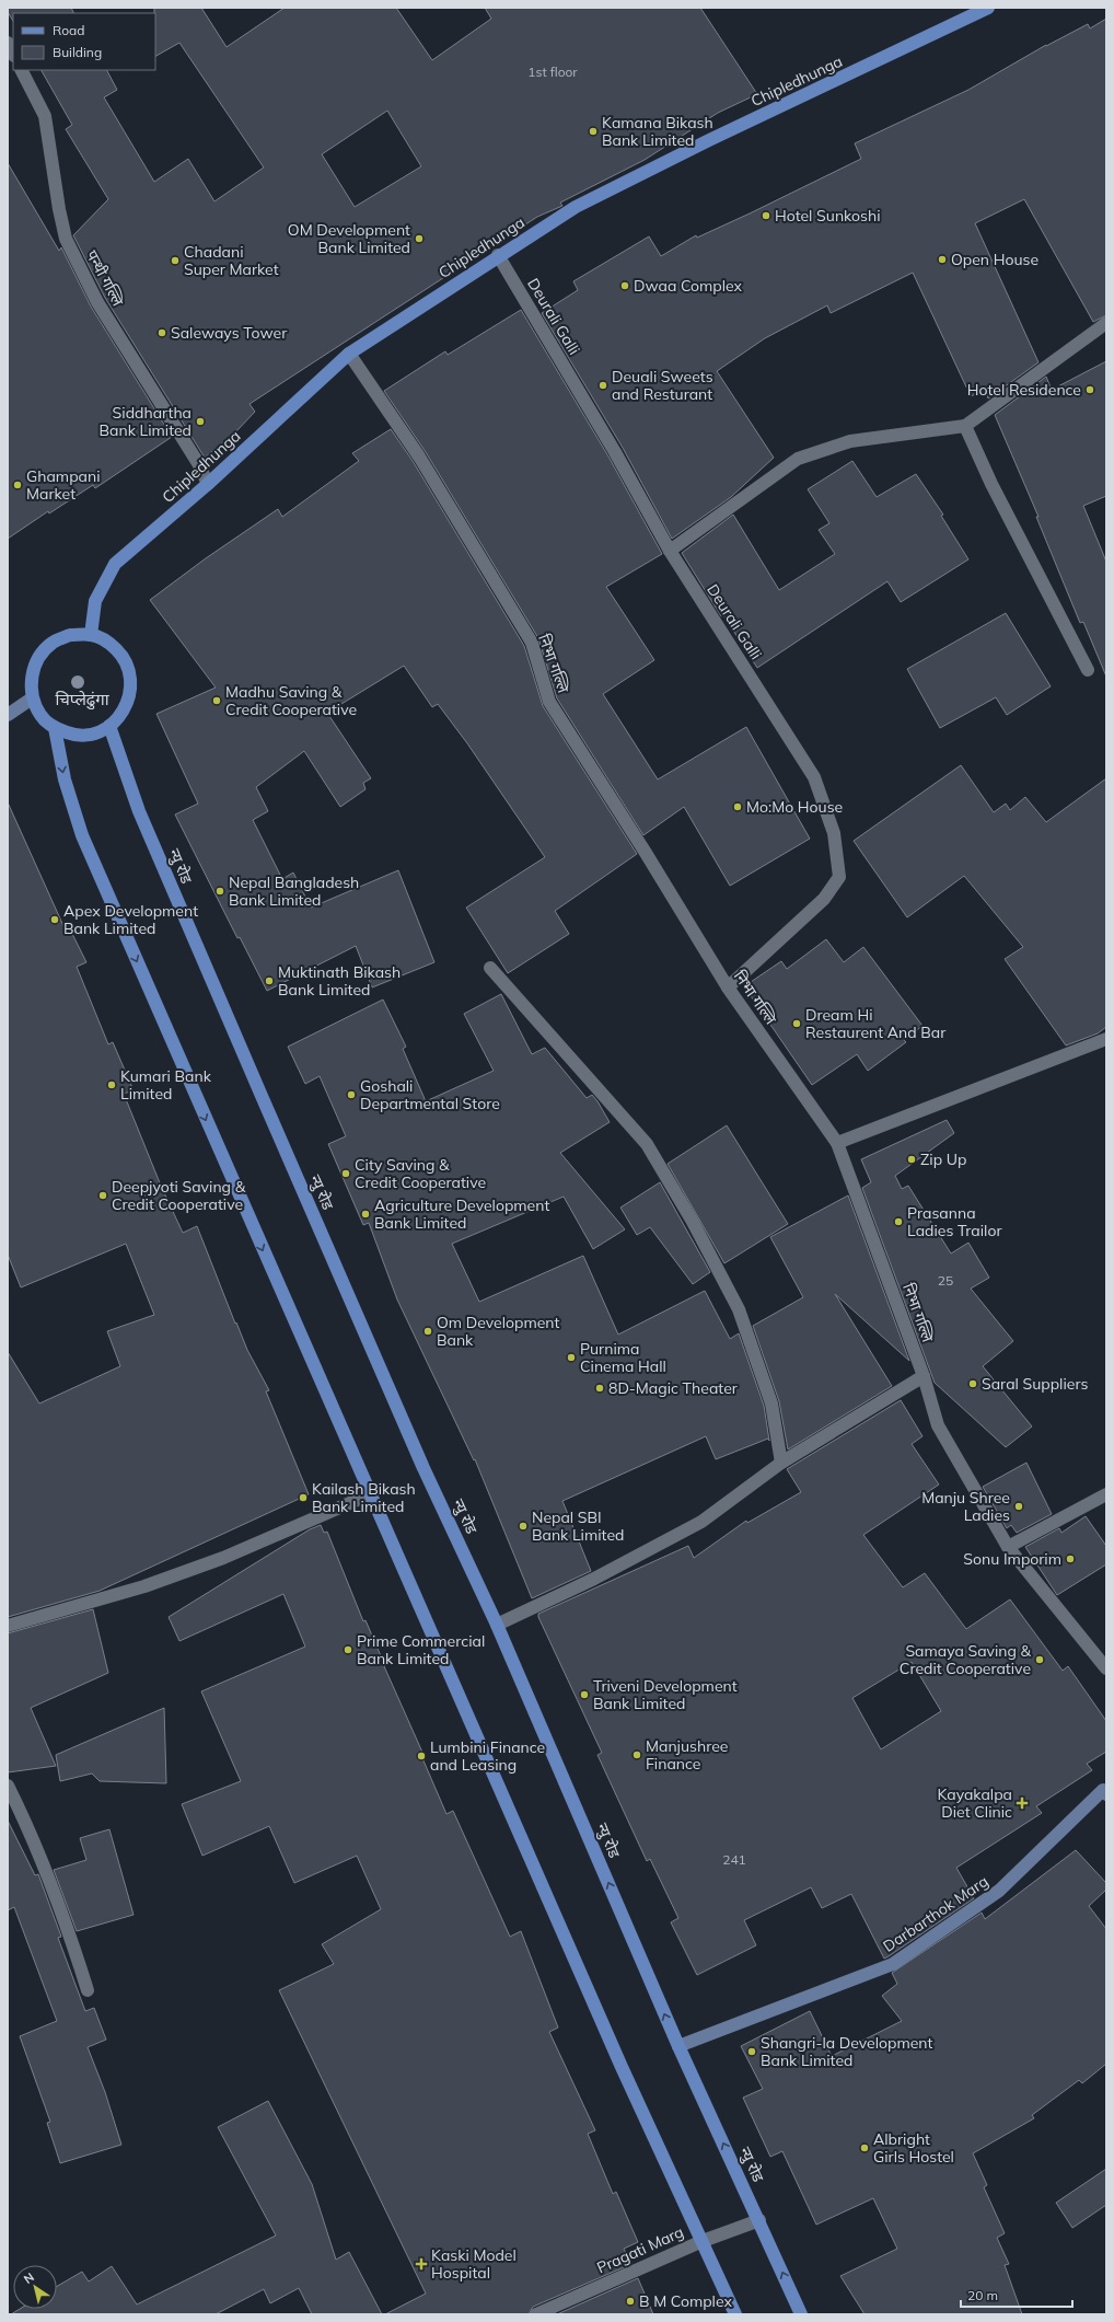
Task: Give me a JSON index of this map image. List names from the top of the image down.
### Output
{
  "streets": {
    "main road": ["Chipledhunga", "न्यु रोड", "Darbarthok Marg"],
    "street": [
      "पन्थी गल्लि",
      "Deurali Galli",
      "निभा गल्लि",
      "Pragati Marg"
    ]
  },
  "crossings": [
    ["Chipledhunga", "पन्थी गल्लि"],
    ["Chipledhunga", "Deurali Galli"],
    ["Chipledhunga", "निभा गल्लि"],
    ["Chipledhunga", "न्यु रोड"],
    ["Deurali Galli", "निभा गल्लि"],
    ["न्यु रोड", "Darbarthok Marg"],
    ["न्यु रोड", "Pragati Marg"]
  ],
  "districts": ["चिप्लेढुंगा"],
  "places": {
    "other": [
      "Kamana Bikash Bank Limited",
      "Hotel Sunkoshi",
      "OM Development Bank Limited",
      "Open House",
      "Chadani Super Market",
      "Dwaa Complex",
      "Saleways Tower",
      "Deuali Sweets and Resturant",
      "Hotel Residence",
      "Siddhartha Bank Limited",
      "Ghampani Market",
      "Madhu Saving & Credit Cooperative",
      "Mo:Mo House",
      "Nepal Bangladesh Bank Limited",
      "Apex Development Bank Limited",
      "Muktinath Bikash Bank Limited",
      "Dream Hi Restaurent And Bar",
      "Kumari Bank Limited",
      "Goshali Departmental Store",
      "Zip Up",
      "City Saving & Credit Cooperative",
      "Deepjyoti Saving & Credit Cooperative",
      "Agriculture Development Bank Limited",
      "Prasanna Ladies Trailor",
      "Om Development Bank",
      "Purnima Cinema Hall",
      "Saral Suppliers",
      "8D-Magic Theater",
      "Kailash Bikash Bank Limited",
      "Manju Shree Ladies",
      "Nepal SBI Bank Limited",
      "Sonu Imporim",
      "Prime Commercial Bank Limited",
      "Samaya Saving & Credit Cooperative",
      "Triveni Development Bank Limited",
      "Manjushree Finance",
      "Lumbini Finance and Leasing",
      "Shangri-la Development Bank Limited",
      "Albright Girls Hostel",
      "B M Complex"
    ],
    "health": ["Kayakalpa Diet Clinic", "Kaski Model Hospital"]
  },
  "house_numbers": ["1st floor", "25", "241"],
  "legend": ["Road", "Building"],
  "scale_bar": "20 m",
  "north": "top left"
}
